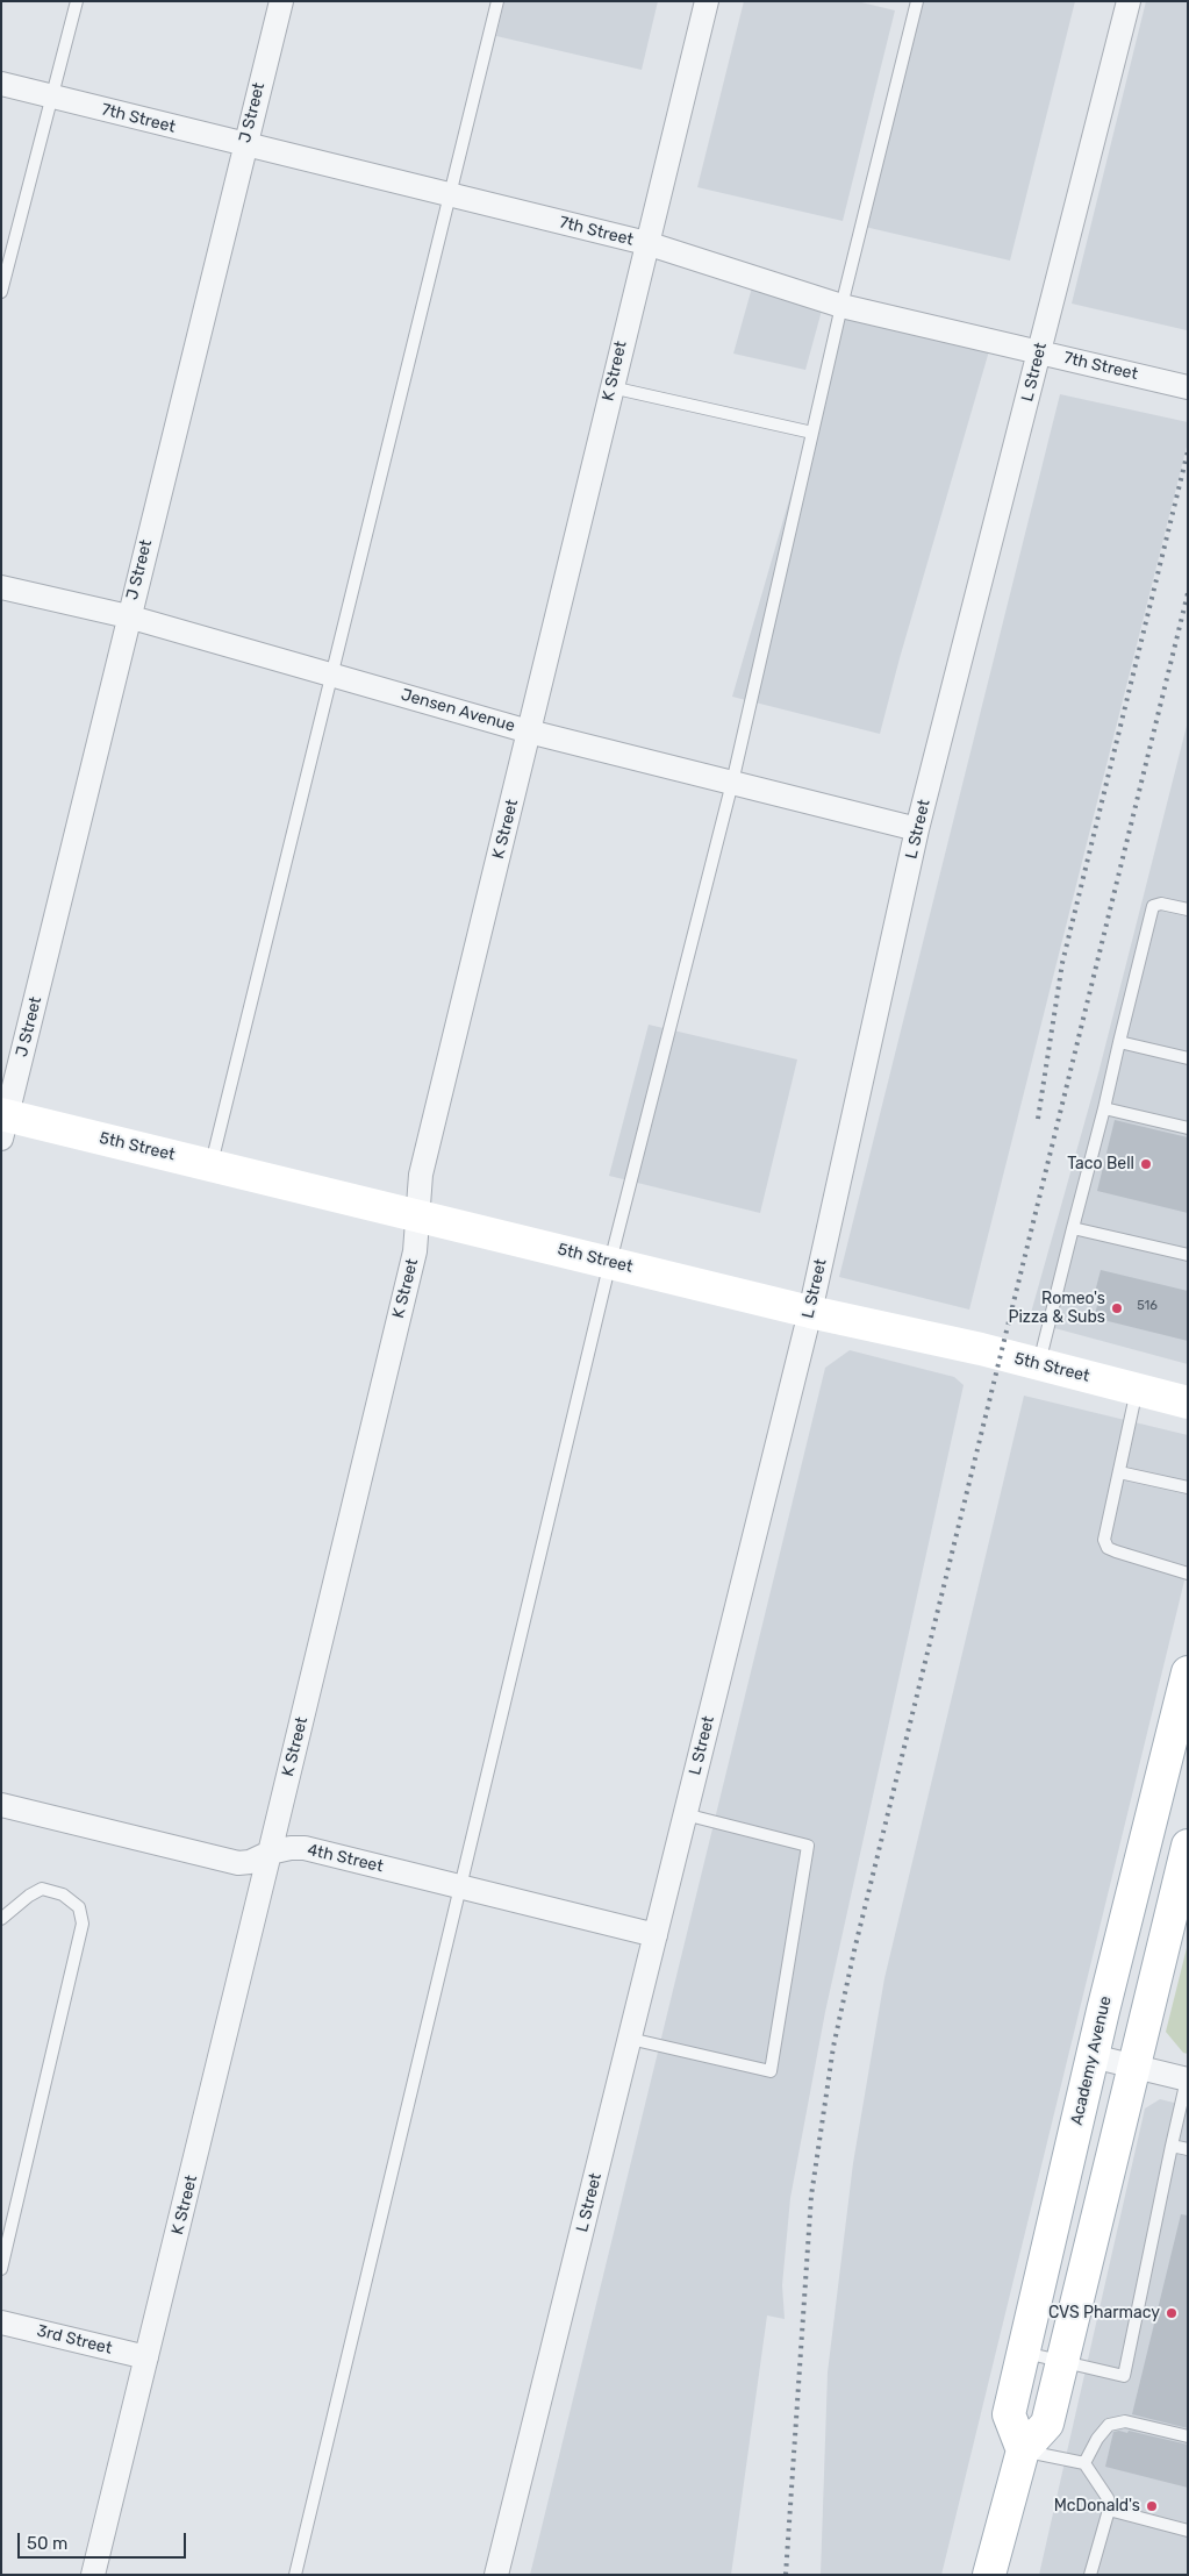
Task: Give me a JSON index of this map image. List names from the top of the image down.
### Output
{
  "streets": {
    "main road": ["5th Street", "Academy Avenue"],
    "street": [
      "J Street",
      "7th Street",
      "K Street",
      "L Street",
      "Jensen Avenue",
      "4th Street",
      "3rd Street"
    ]
  },
  "crossings": [
    ["J Street", "7th Street"],
    ["J Street", "Jensen Avenue"],
    ["J Street", "5th Street"],
    ["7th Street", "K Street"],
    ["7th Street", "L Street"],
    ["K Street", "Jensen Avenue"],
    ["K Street", "5th Street"],
    ["K Street", "4th Street"],
    ["K Street", "3rd Street"],
    ["L Street", "Jensen Avenue"],
    ["L Street", "5th Street"],
    ["L Street", "4th Street"]
  ],
  "places": [
    "Taco Bell",
    "Romeo's Pizza & Subs",
    "CVS Pharmacy",
    "McDonald's"
  ],
  "house_numbers": ["516"],
  "scale_bar": "50 m"
}
